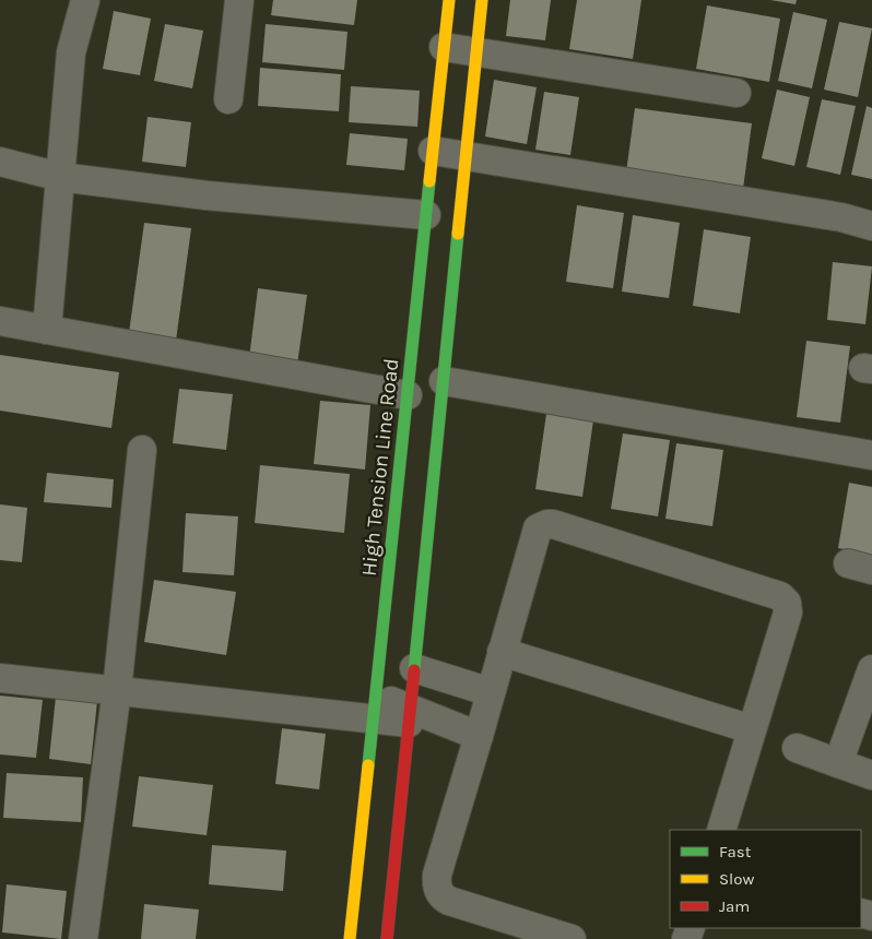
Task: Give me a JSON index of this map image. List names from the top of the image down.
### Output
{
  "streets": {
    "main road": ["High Tension Line Road"]
  },
  "legend": ["Fast", "Slow", "Jam"]
}
